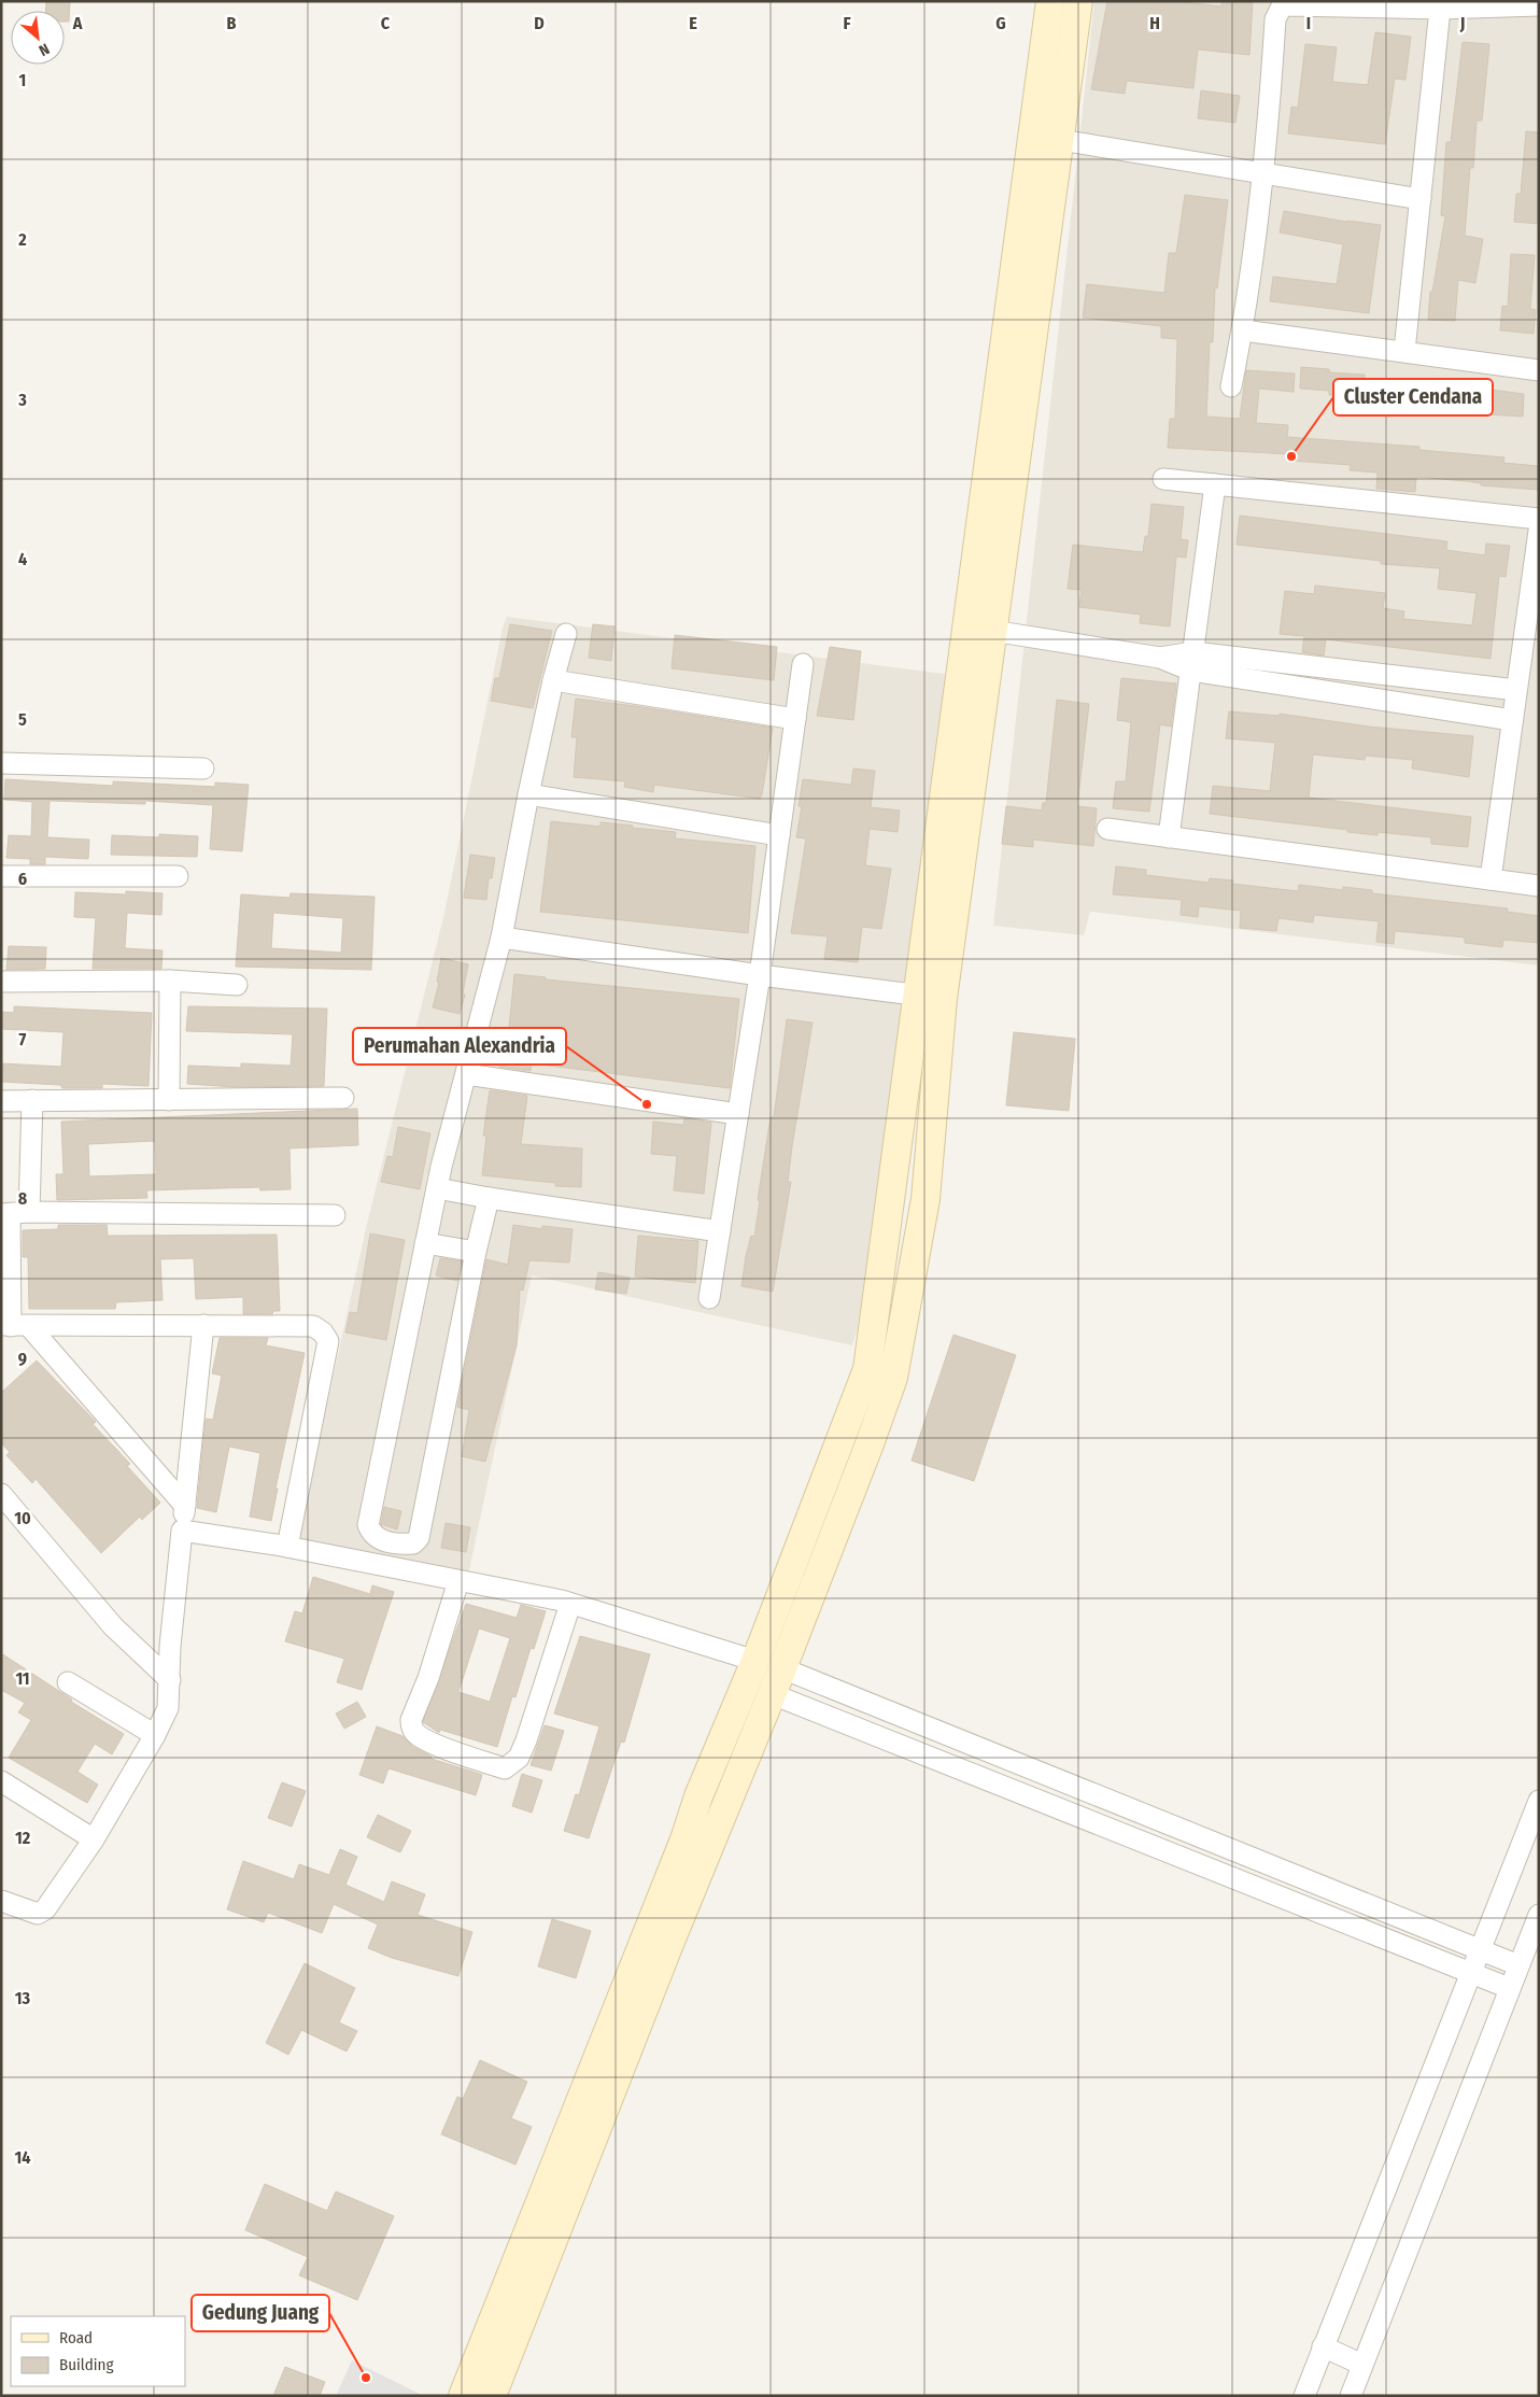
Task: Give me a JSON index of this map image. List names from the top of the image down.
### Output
{
  "places": ["Cluster Cendana", "Perumahan Alexandria", "Gedung Juang"],
  "legend": ["Road", "Building"],
  "north": "bottom right",
  "grid": {
    "columns": [
      "A",
      "B",
      "C",
      "D",
      "E",
      "F",
      "G",
      "H",
      "I",
      "J"
    ],
    "rows": [
      "1",
      "2",
      "3",
      "4",
      "5",
      "6",
      "7",
      "8",
      "9",
      "10",
      "11",
      "12",
      "13",
      "14"
    ]
  }
}
